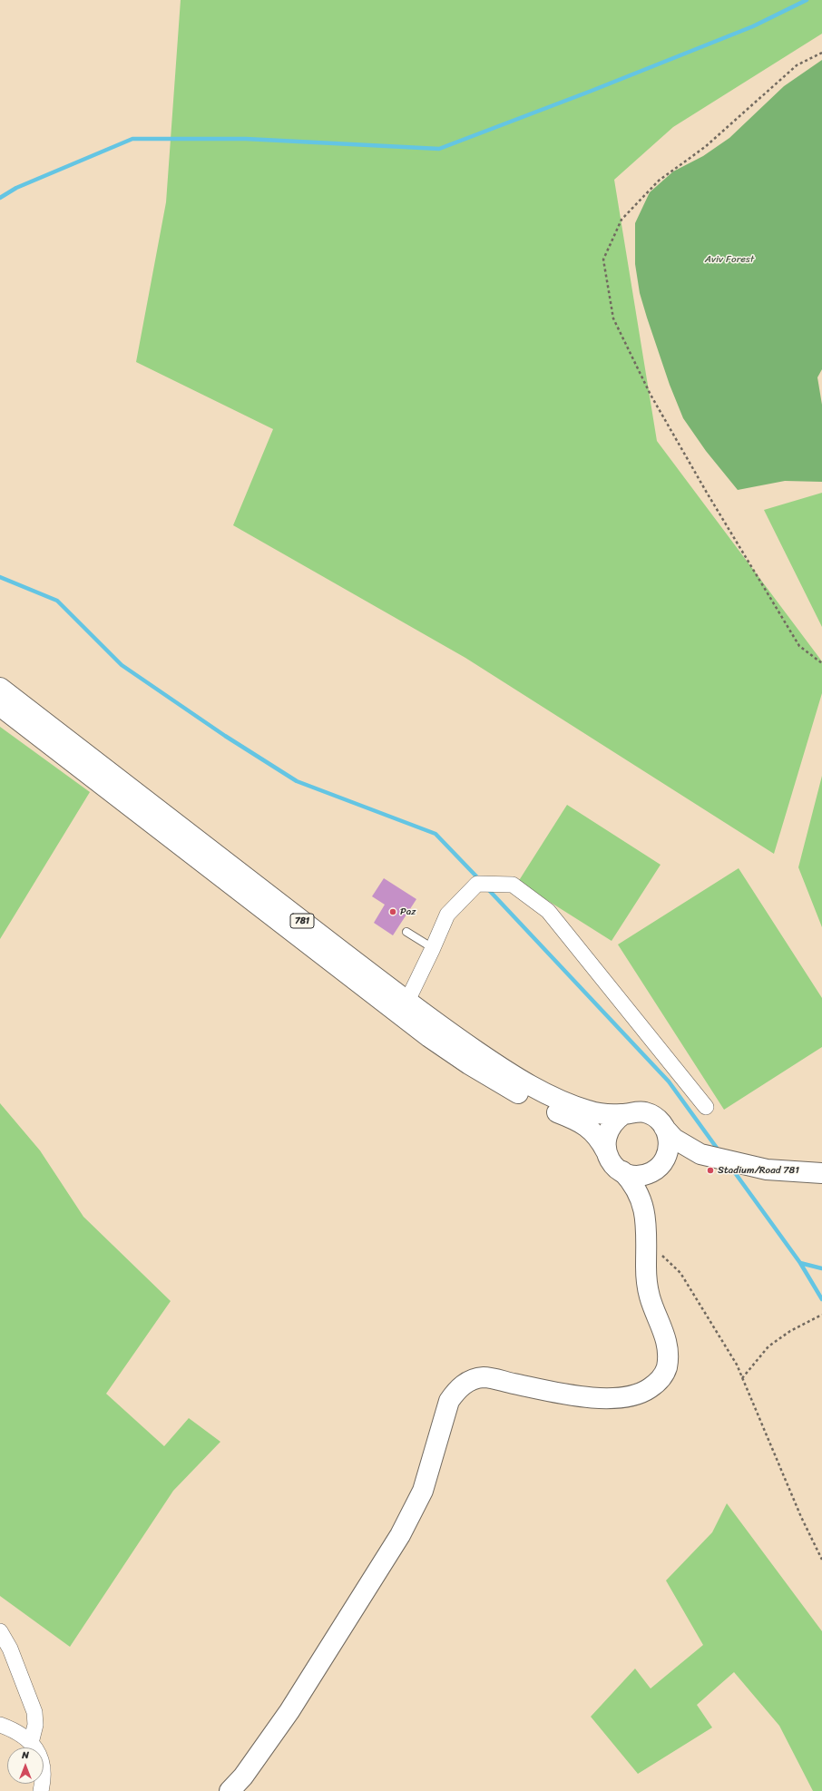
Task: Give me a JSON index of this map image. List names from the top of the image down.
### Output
{
  "streets": {
    "main road": ["781"]
  },
  "parks": ["Aviv Forest"],
  "places": ["Paz", "Stadium/Road 781"],
  "north": "top"
}
